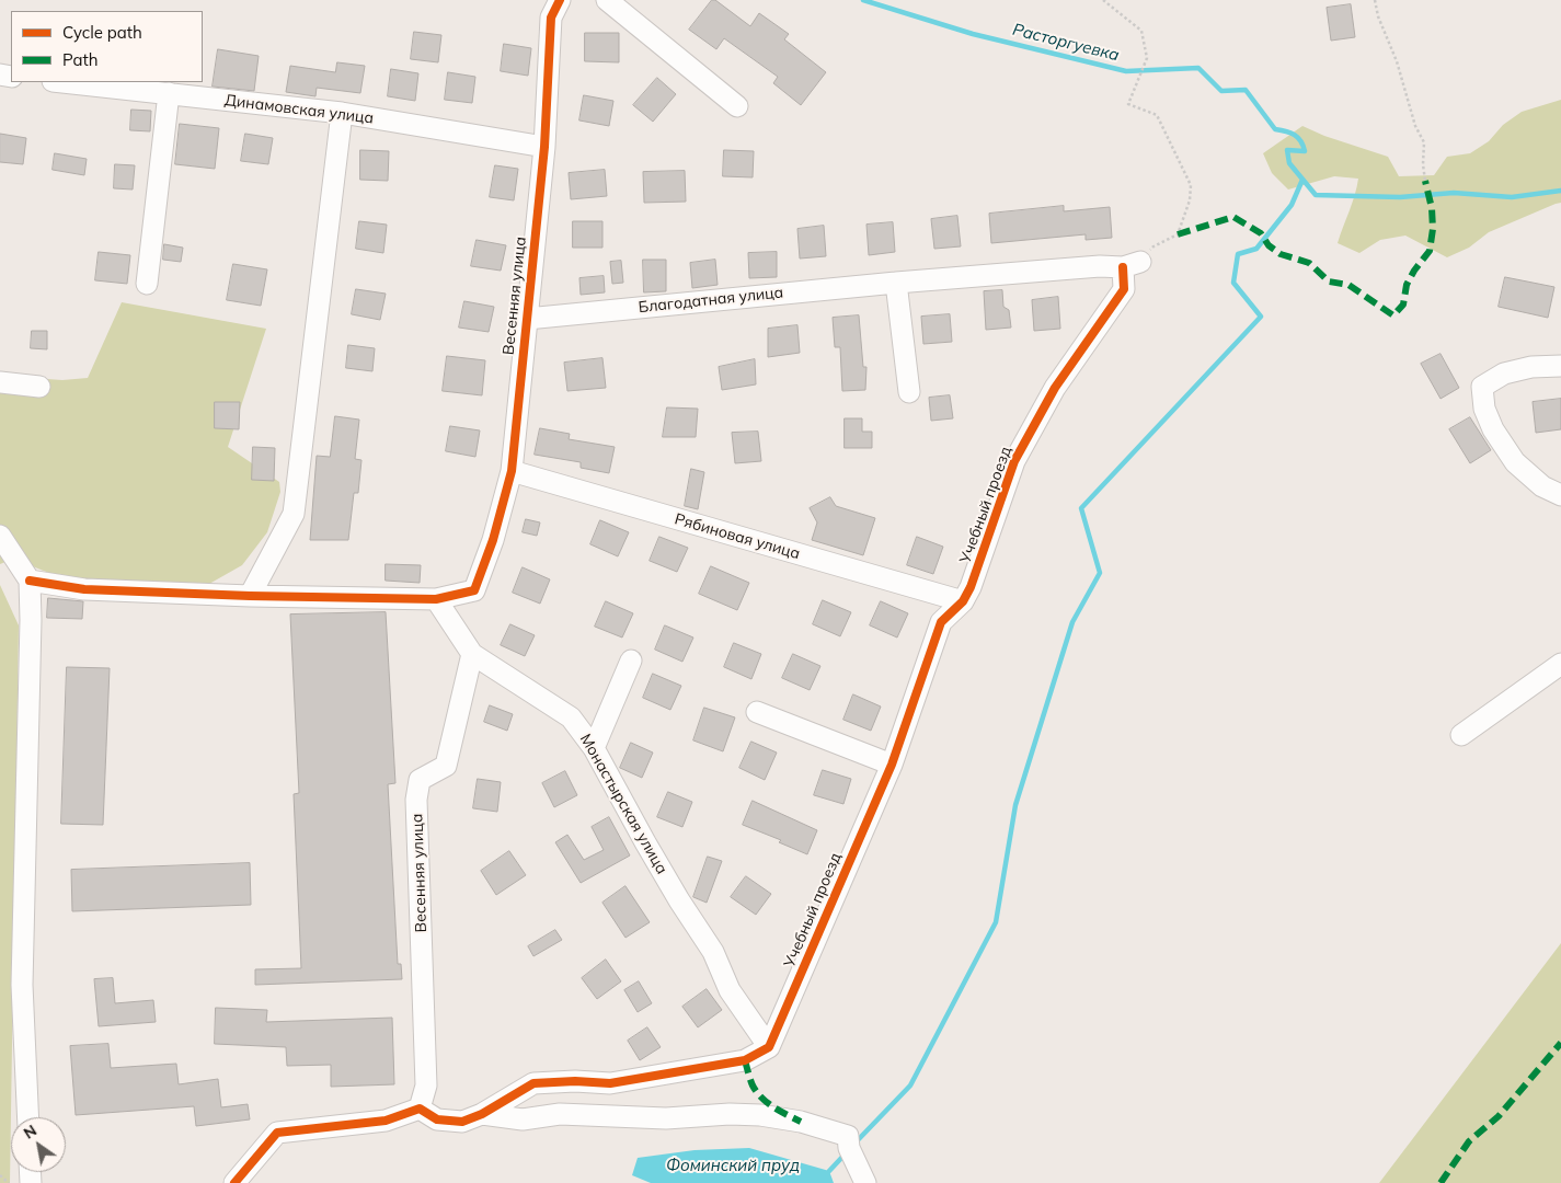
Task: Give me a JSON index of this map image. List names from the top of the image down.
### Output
{
  "streets": {
    "street": [
      "Динамовская улица",
      "Весенняя улица",
      "Благодатная улица",
      "Учебный проезд",
      "Рябиновая улица",
      "Монастырская улица"
    ]
  },
  "crossings": [
    ["Динамовская улица", "Весенняя улица"],
    ["Весенняя улица", "Благодатная улица"],
    ["Весенняя улица", "Рябиновая улица"],
    ["Весенняя улица", "Монастырская улица"],
    ["Благодатная улица", "Учебный проезд"],
    ["Учебный проезд", "Рябиновая улица"],
    ["Учебный проезд", "Монастырская улица"]
  ],
  "water": ["Расторгуевка", "Фоминский пруд"],
  "legend": ["Cycle path", "Path"],
  "north": "top left"
}
